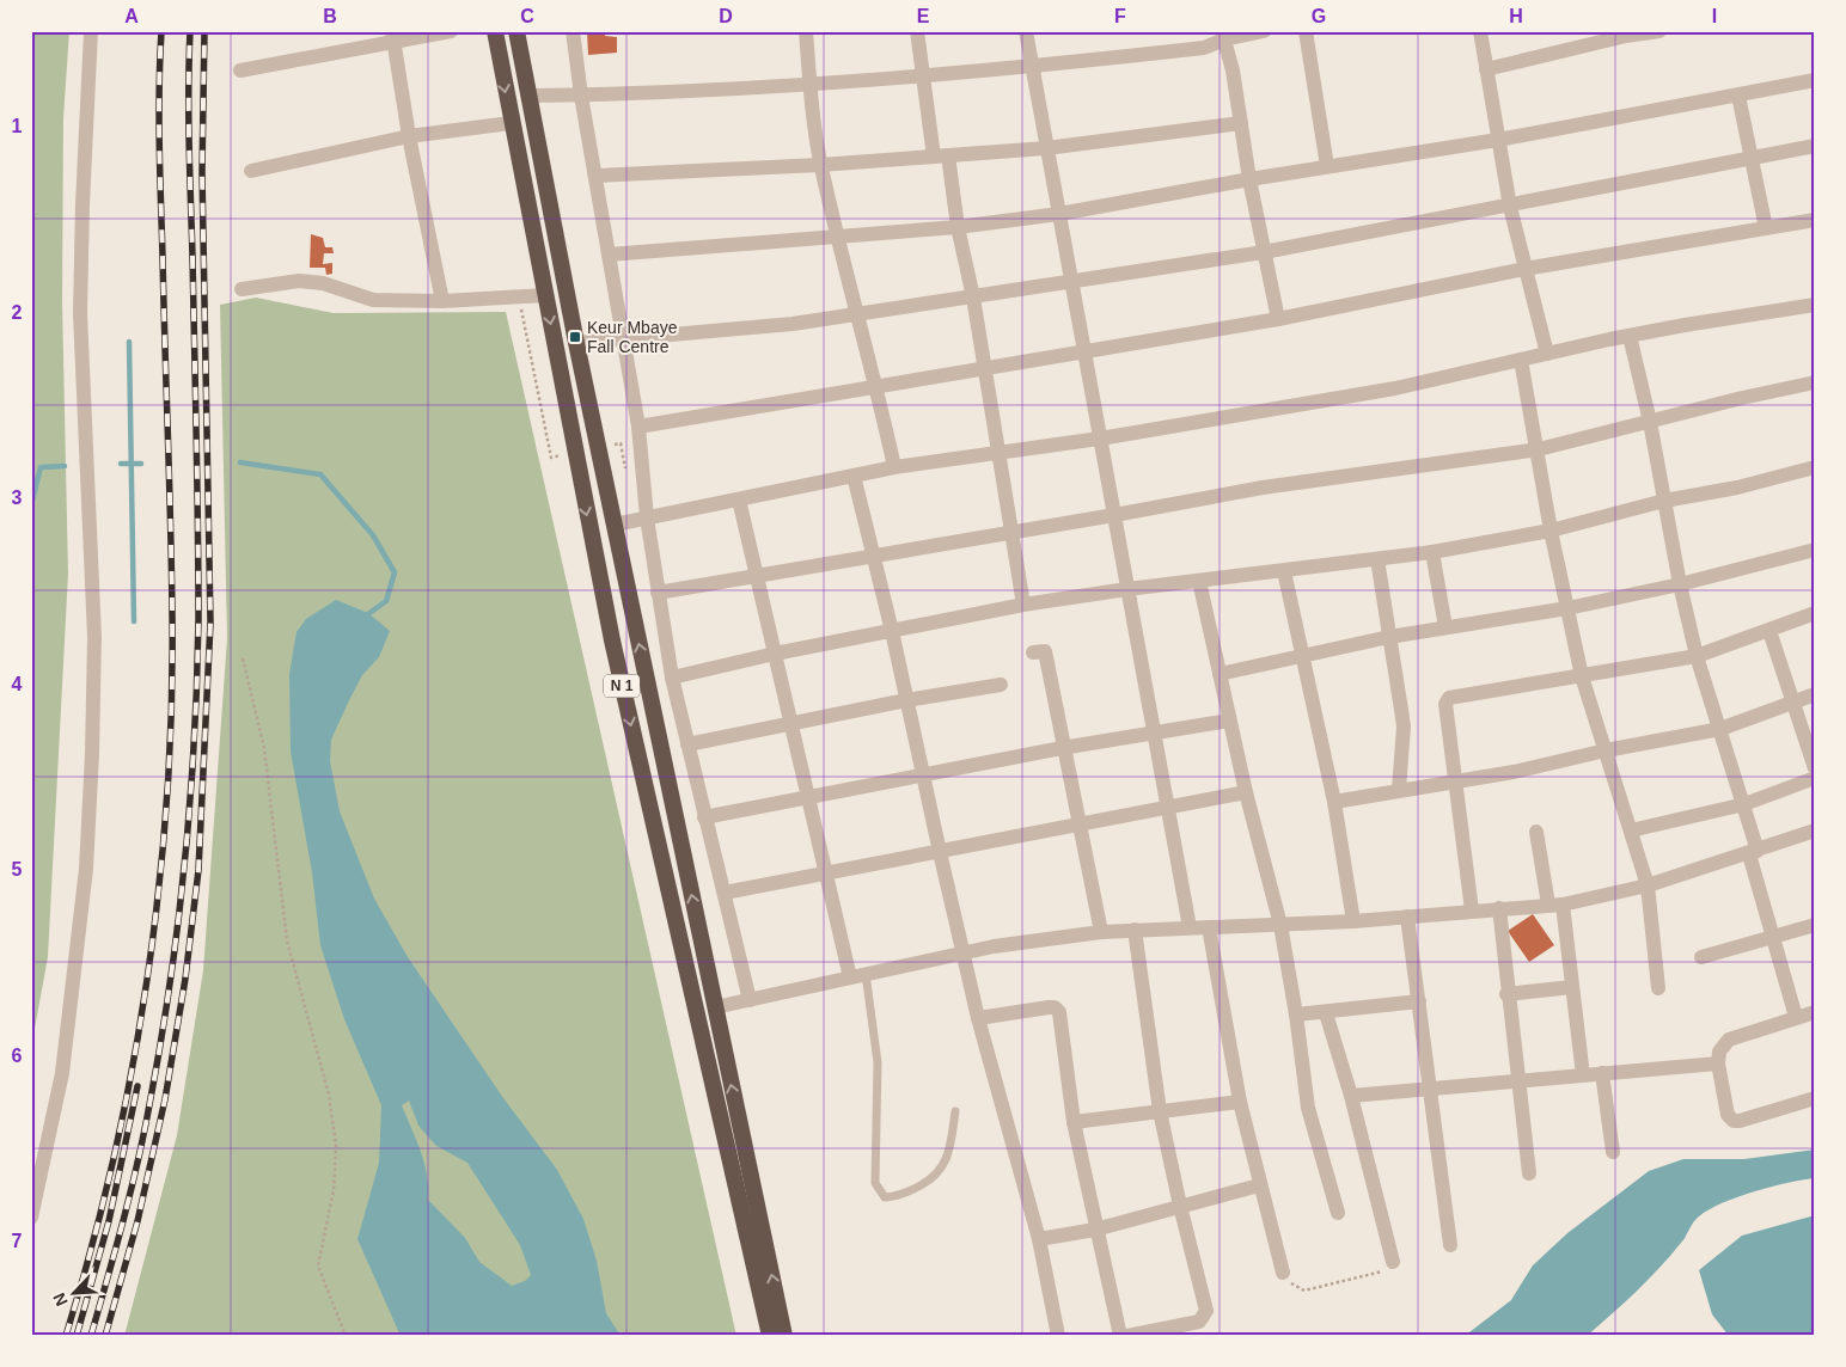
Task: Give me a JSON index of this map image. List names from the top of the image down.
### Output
{
  "streets": {
    "highway": ["N 1"]
  },
  "places": {
    "transit": ["Keur Mbaye Fall Centre"]
  },
  "north": "bottom left",
  "grid": {
    "columns": [
      "A",
      "B",
      "C",
      "D",
      "E",
      "F",
      "G",
      "H",
      "I"
    ],
    "rows": [
      "1",
      "2",
      "3",
      "4",
      "5",
      "6",
      "7"
    ]
  }
}
